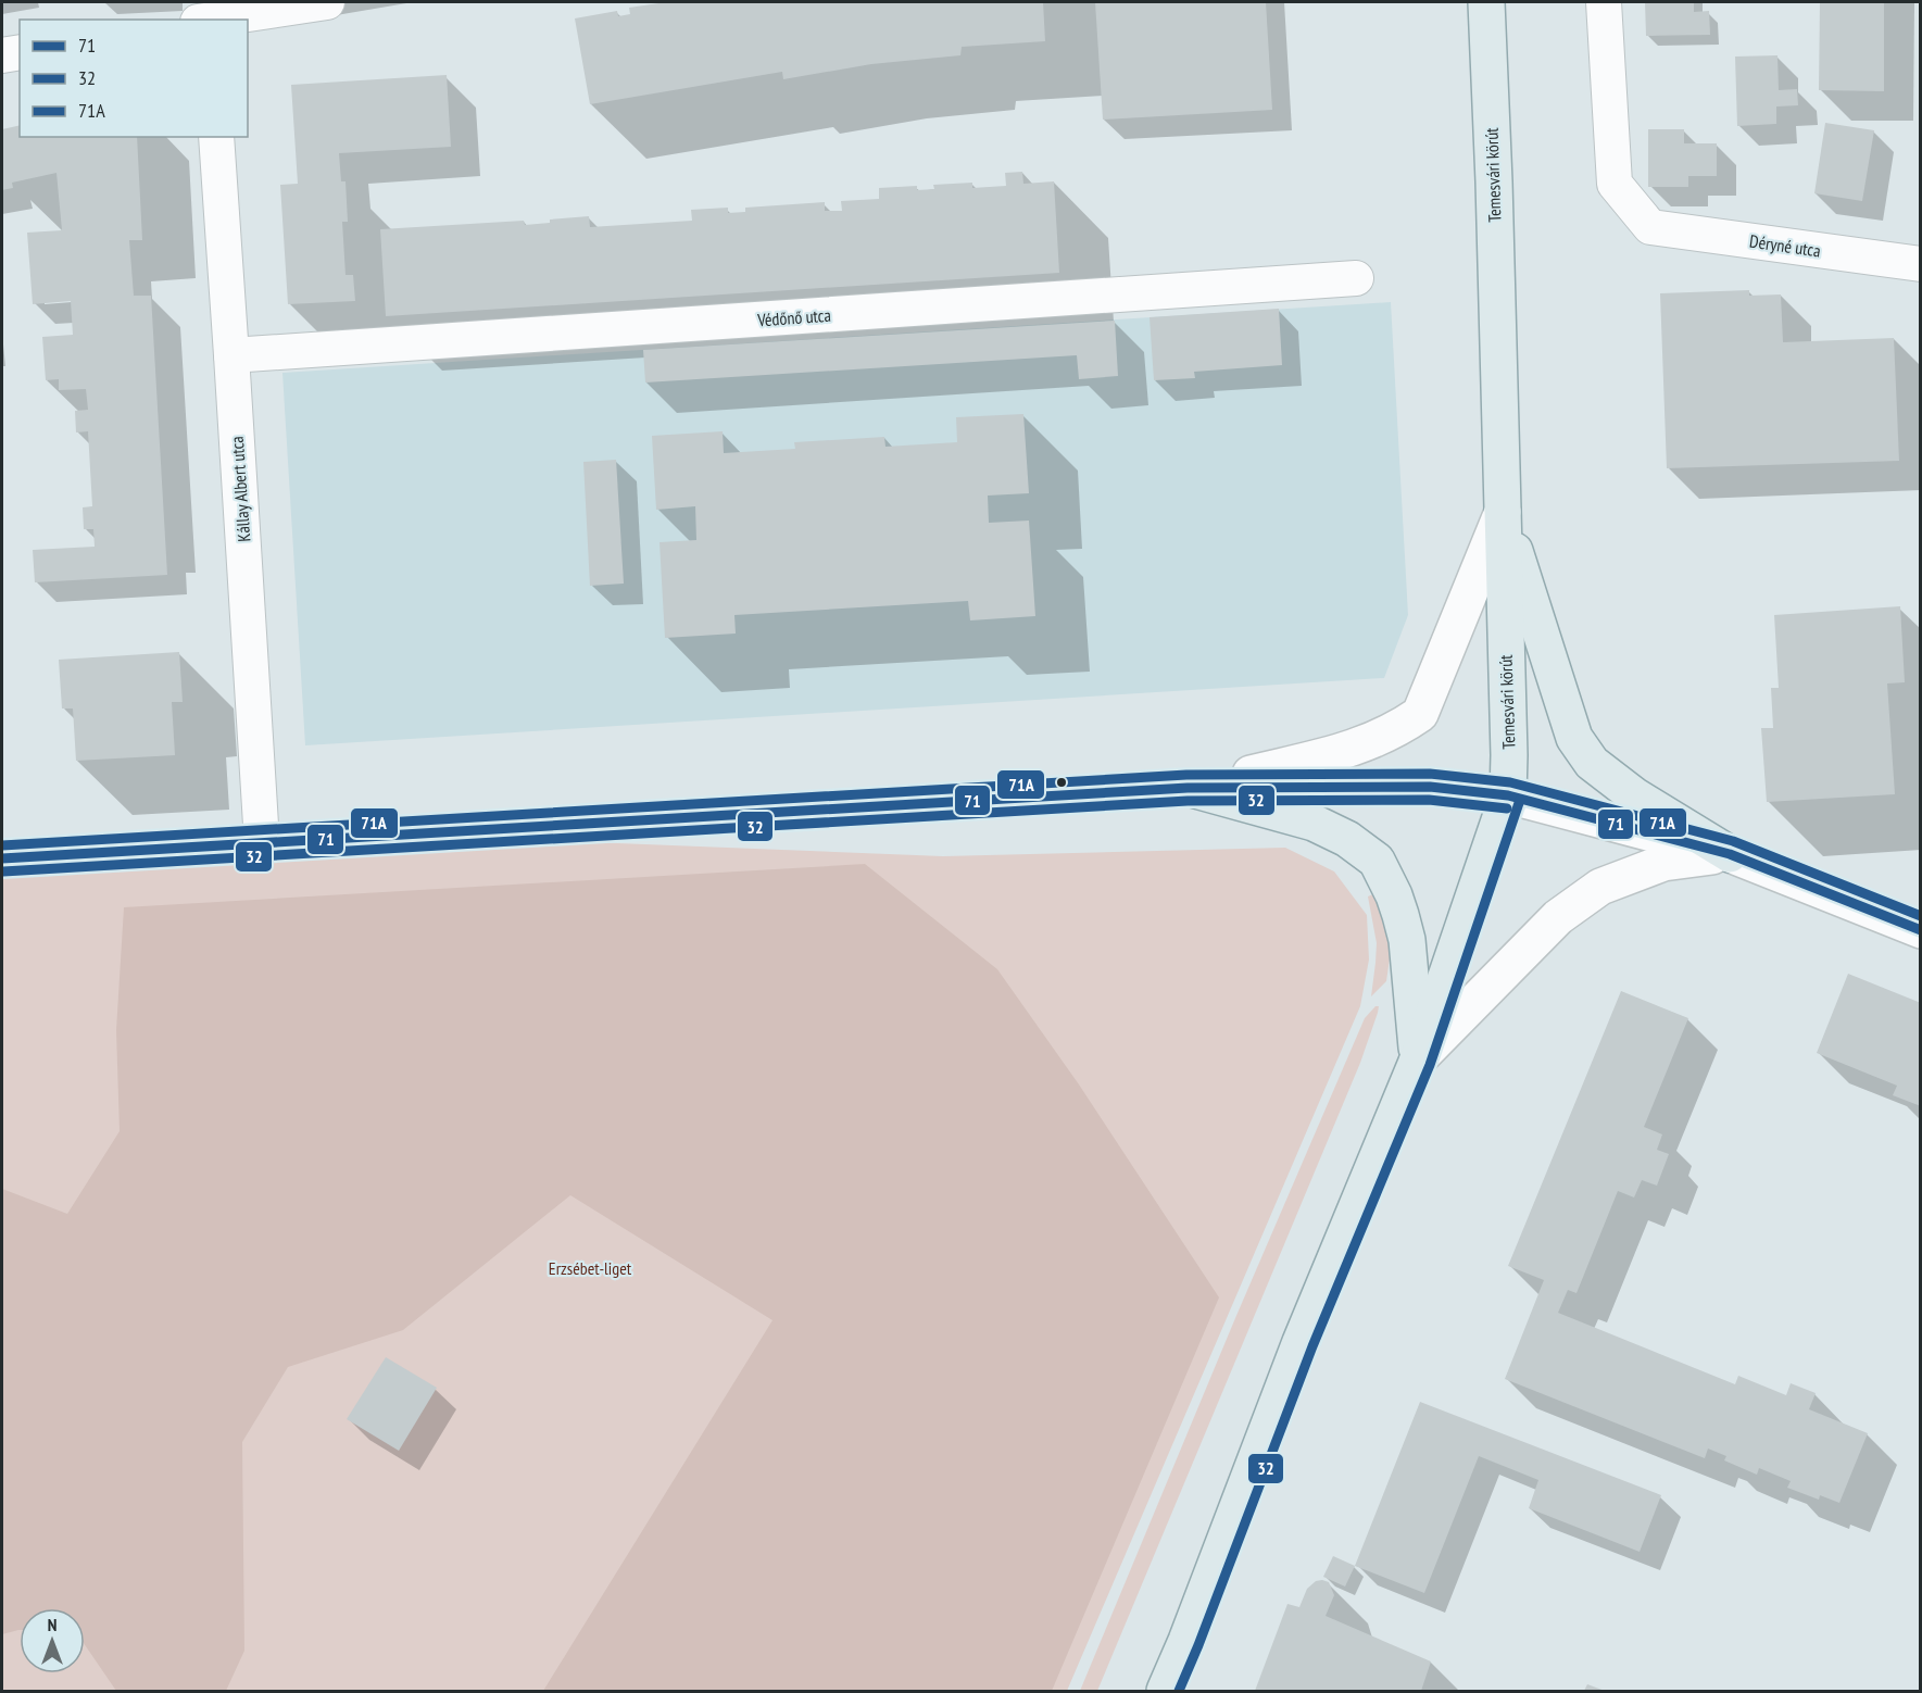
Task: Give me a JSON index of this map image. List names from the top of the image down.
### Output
{
  "streets": {
    "main road": ["Temesvári körút"],
    "street": ["Déryné utca", "Védőnő utca", "Kállay Albert utca"]
  },
  "crossings": [
    ["Védőnő utca", "Kállay Albert utca"]
  ],
  "parks": ["Erzsébet-liget"],
  "lines": ["transit line 71A", "transit line 71", "transit line 32"],
  "legend": ["71", "32", "71A"],
  "north": "top"
}
